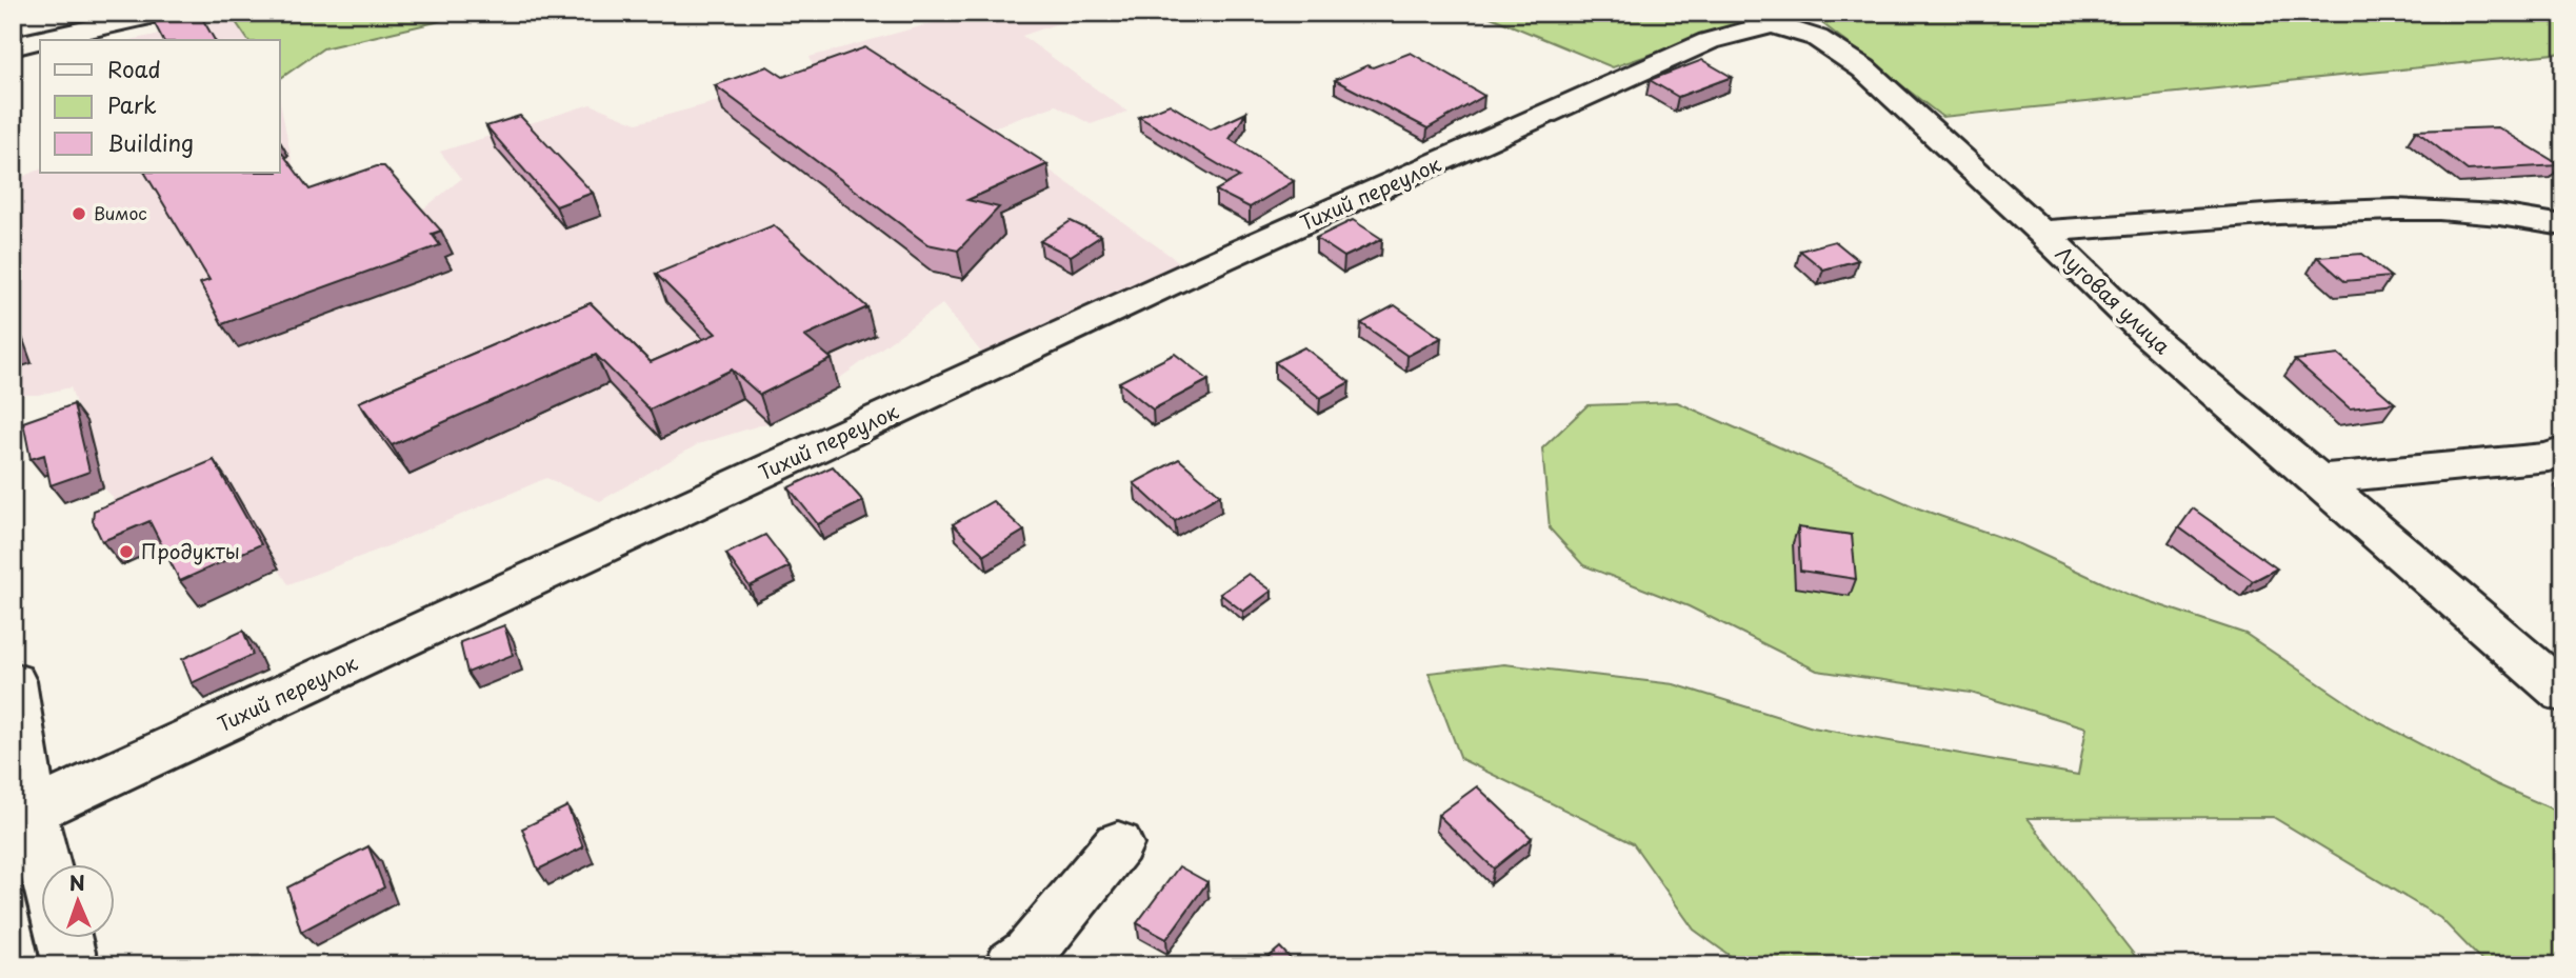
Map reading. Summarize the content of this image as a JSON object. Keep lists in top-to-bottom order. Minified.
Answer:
{"streets":{"street":["Тихий переулок","Луговая улица"]},"crossings":[["Тихий переулок","Луговая улица"]],"places":["Вимос","Продукты"],"legend":["Road","Park","Building"],"north":"top"}
